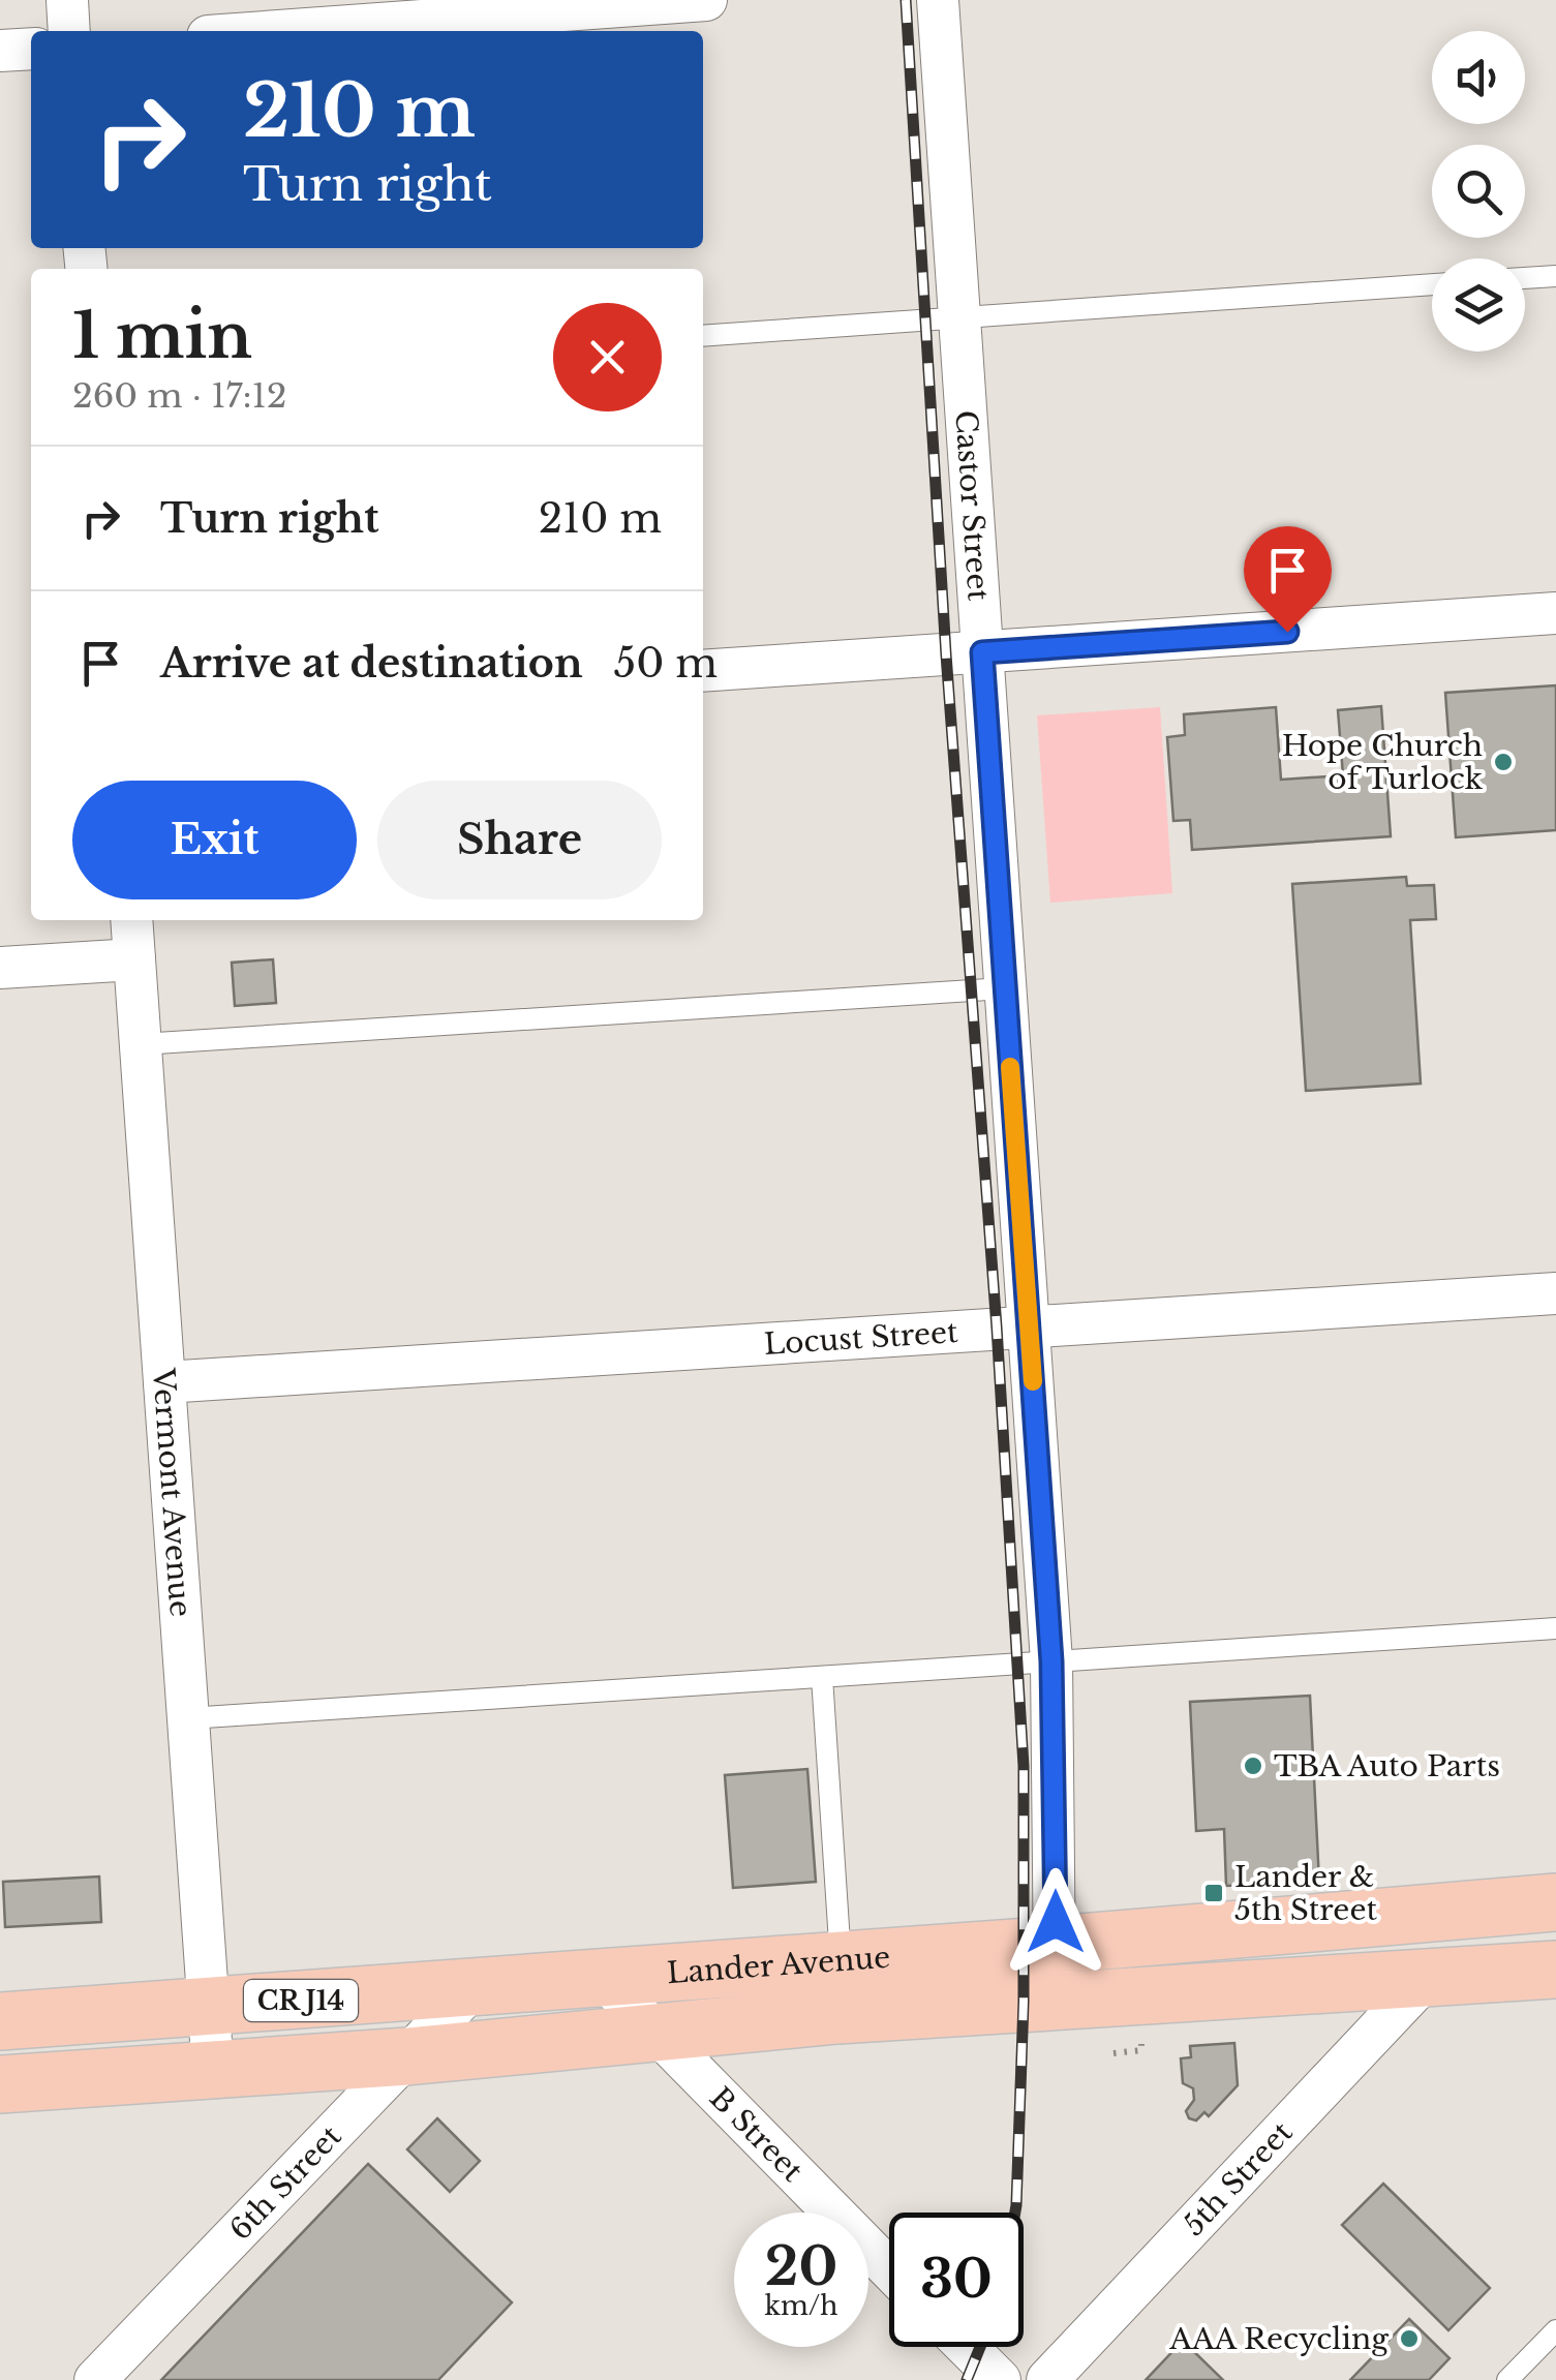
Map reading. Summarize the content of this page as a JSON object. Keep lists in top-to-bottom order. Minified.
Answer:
{"streets":{"main road":["Lander Avenue","CR J14"],"street":["Castor Street","Locust Street","Vermont Avenue","B Street","5th Street","6th Street"]},"crossings":[["Castor Street","Locust Street"],["Castor Street","Lander Avenue"],["Locust Street","Vermont Avenue"],["Vermont Avenue","Lander Avenue"],["Lander Avenue","B Street"],["Lander Avenue","5th Street"],["Lander Avenue","6th Street"]],"places":{"other":["Hope Church of Turlock","TBA Auto Parts","AAA Recycling"],"transit":["Lander & 5th Street"]},"page":{"turn":["210 m","Turn right"],"heading":["1 min","260 m · 17:12"],"list":[{"name":"Turn right","value":"210 m"},{"name":"Arrive at destination","value":"50 m"}],"buttons":["Exit","Share"],"speed":"20 km/h","limit":"30"}}
